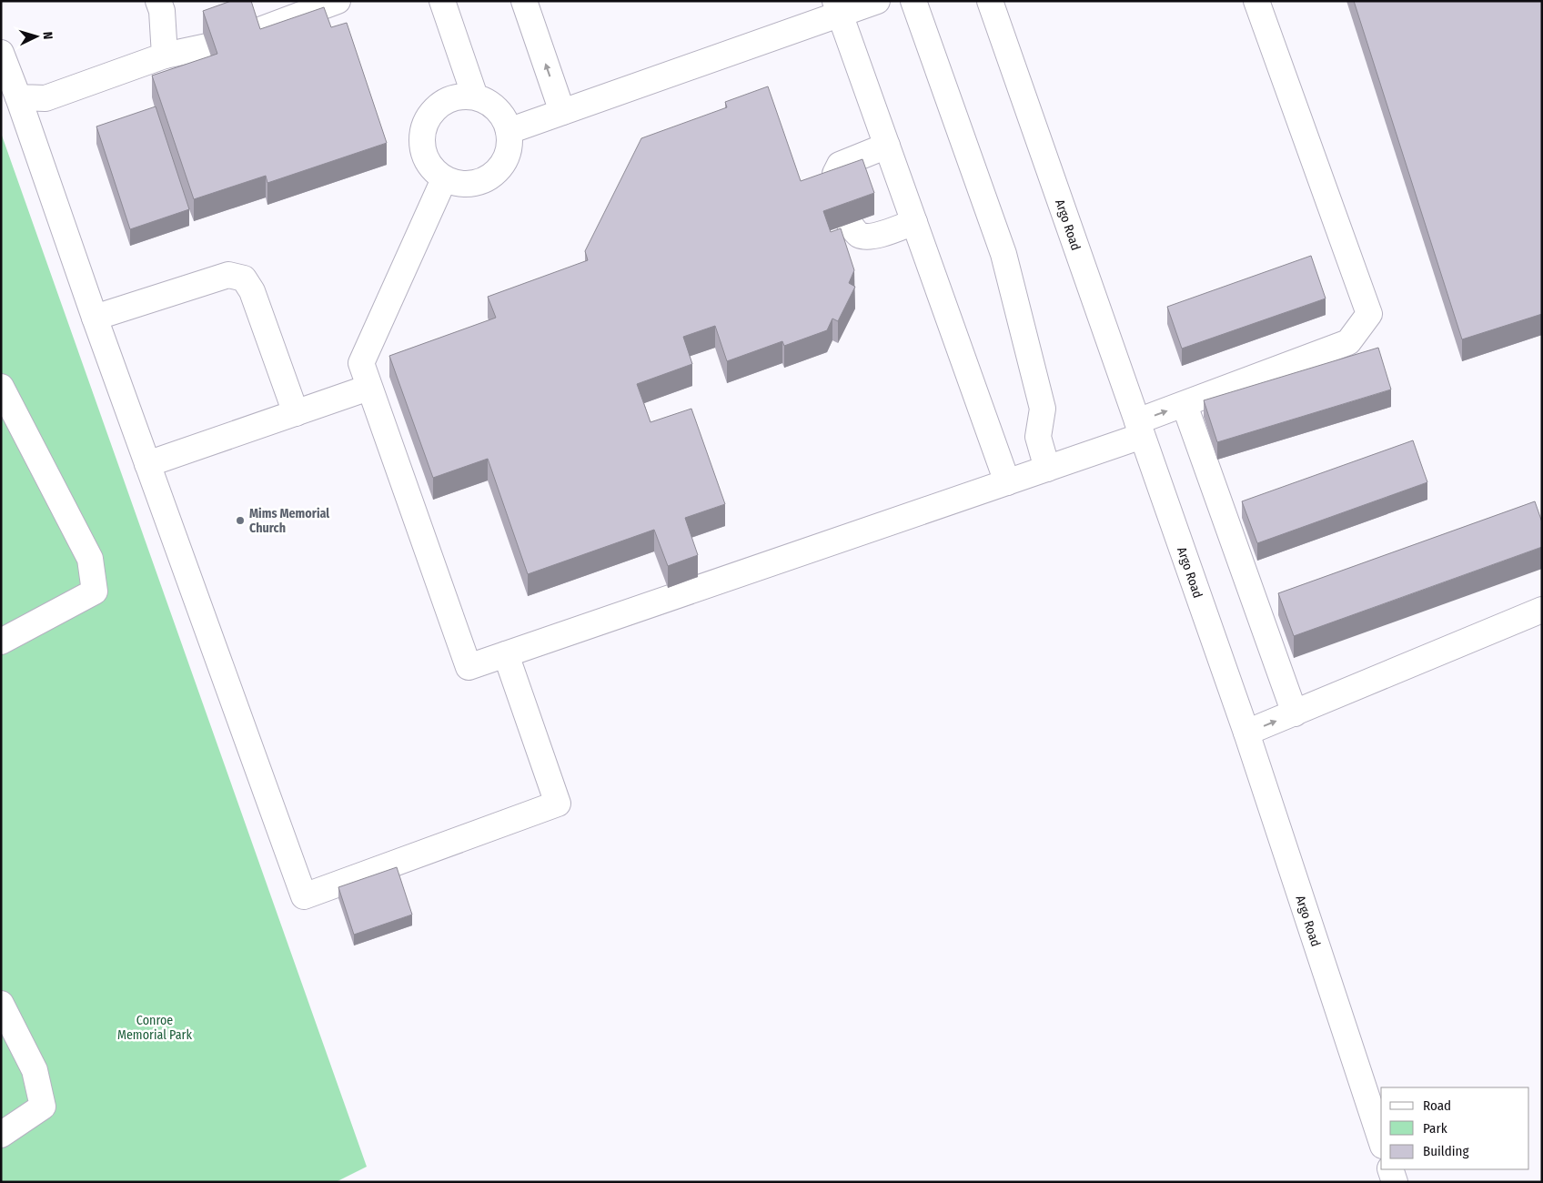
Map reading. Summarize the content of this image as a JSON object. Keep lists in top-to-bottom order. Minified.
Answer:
{"streets":{"street":["Argo Road"]},"parks":["Conroe Memorial Park"],"places":["Mims Memorial Church"],"legend":["Road","Park","Building"],"north":"right"}
